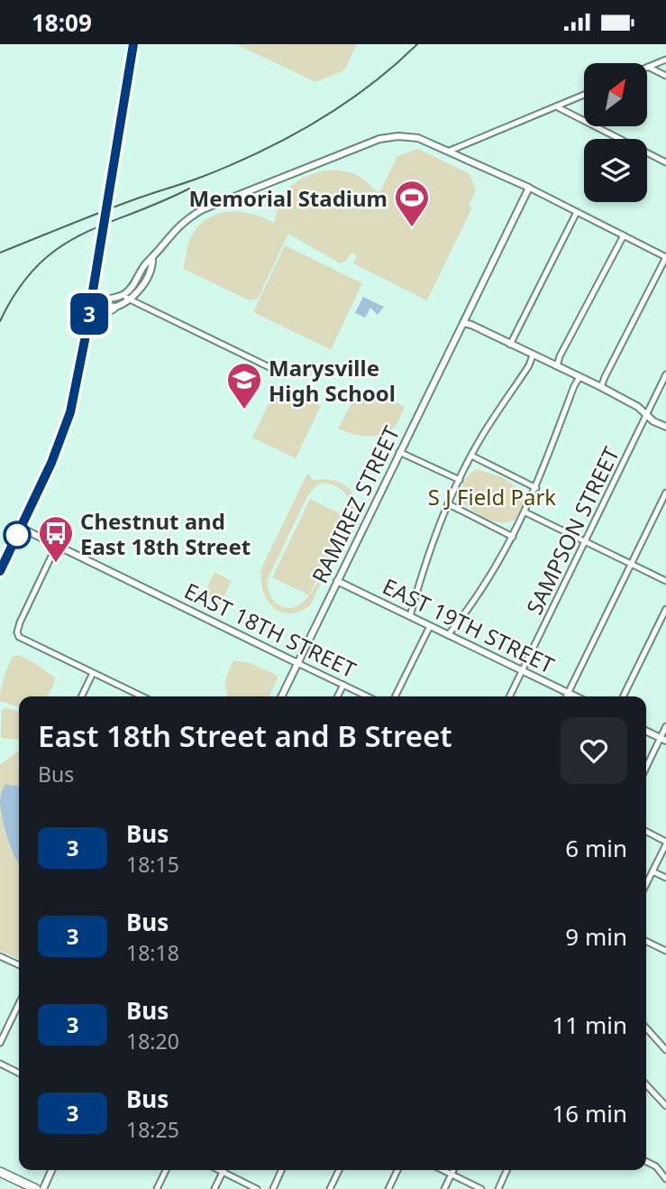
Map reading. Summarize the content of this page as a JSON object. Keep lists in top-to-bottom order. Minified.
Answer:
{"streets":{"street":["RAMIREZ STREET","SAMPSON STREET","EAST 19TH STREET","EAST 18TH STREET"]},"crossings":[["RAMIREZ STREET","EAST 19TH STREET"],["RAMIREZ STREET","EAST 18TH STREET"],["SAMPSON STREET","EAST 19TH STREET"]],"parks":["S J Field Park"],"places":{"sports":["Memorial Stadium"],"school or university":["Marysville High School"],"bus stop":["Chestnut and East 18th Street"]},"lines":["bus line 3"],"north":"top right","page":{"status":"18:09","on_map":"3","heading":["East 18th Street and B Street","Bus"],"list":[{"mark":"3","name":"Bus","note":"18:15","value":"6 min"},{"mark":"3","name":"Bus","note":"18:18","value":"9 min"},{"mark":"3","name":"Bus","note":"18:20","value":"11 min"},{"mark":"3","name":"Bus","note":"18:25","value":"16 min"}]}}
